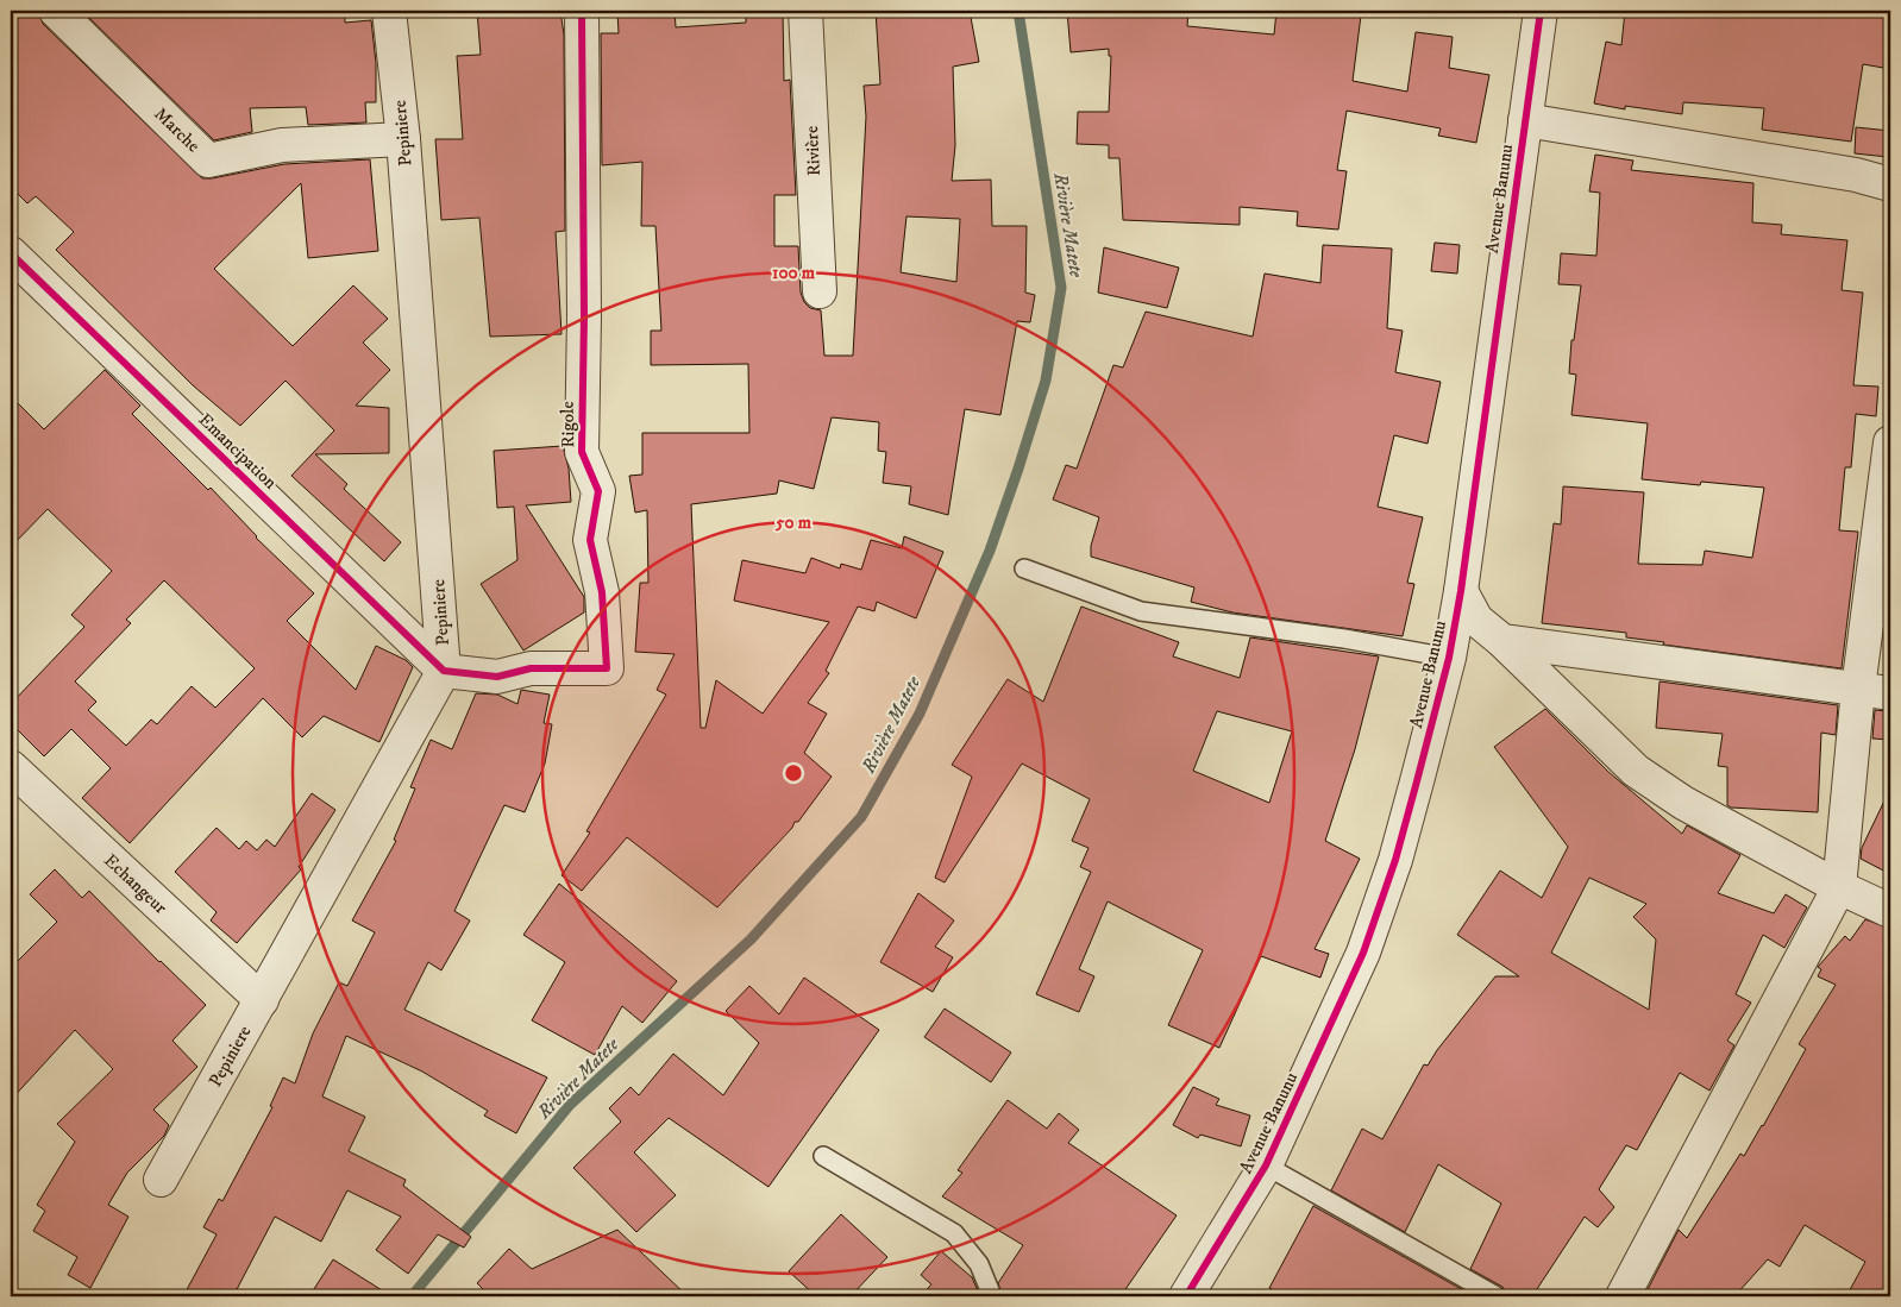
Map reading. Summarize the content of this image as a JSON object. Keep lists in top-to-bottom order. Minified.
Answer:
{"streets":{"street":["Marche","Pepiniere","Rivière","Avenue Banunu","Rigole","Emancipation","Echangeur"]},"crossings":[["Marche","Pepiniere"],["Pepiniere","Rigole"],["Pepiniere","Emancipation"],["Pepiniere","Echangeur"],["Rigole","Emancipation"]],"water":["Rivière Matete"],"rings":["100 m","50 m"]}
